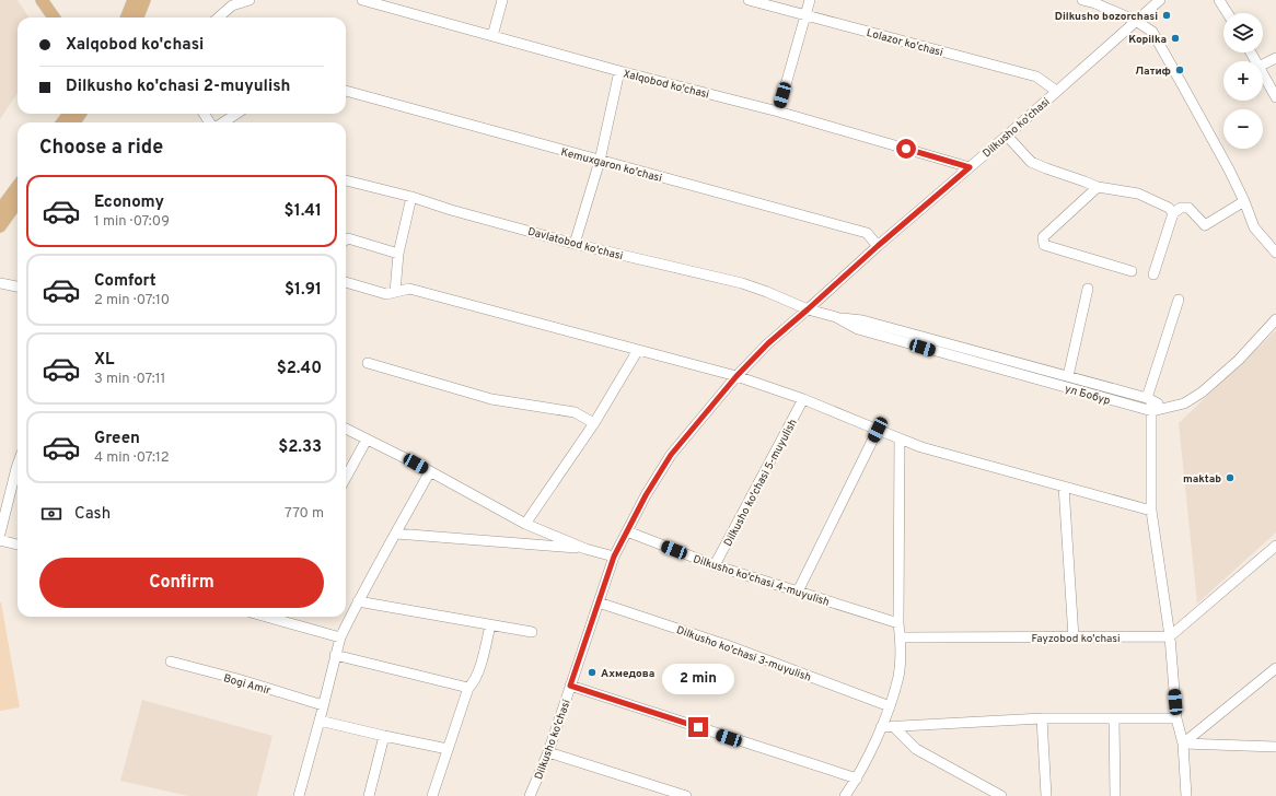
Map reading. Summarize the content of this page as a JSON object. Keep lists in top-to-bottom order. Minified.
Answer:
{"streets":{"street":["Lolazor ko'chasi","Xalqobod ko'chasi","Dilkusho ko'chasi","Kemuxgaron ko'chasi","Davlatobod ko'chasi","ул Бобур","Dilkusho ko'chasi 5-muyulish","Dilkusho ko'chasi 4-muyulish","Fayzobod ko'chasi","Dilkusho ko'chasi 3-muyulish"]},"crossings":[["Lolazor ko'chasi","Dilkusho ko'chasi"],["Xalqobod ko'chasi","Dilkusho ko'chasi"],["Dilkusho ko'chasi","Kemuxgaron ko'chasi"],["Dilkusho ko'chasi","Davlatobod ko'chasi"],["Dilkusho ko'chasi","ул Бобур"],["Dilkusho ko'chasi","Dilkusho ko'chasi 4-muyulish"],["Dilkusho ko'chasi","Dilkusho ko'chasi 3-muyulish"],["Davlatobod ko'chasi","ул Бобур"],["Dilkusho ko'chasi 5-muyulish","Dilkusho ko'chasi 4-muyulish"]],"places":["Dilkusho bozorchasi","Kopilka","Латиф","maktab","Ахмедова"],"page":{"map_buttons":["+","−"],"banner":["Xalqobod ko'chasi","Dilkusho ko'chasi 2-muyulish"],"heading":"Choose a ride","list":[{"name":"Economy","note":"1 min · 07:09","value":"$1.41"},{"name":"Comfort","note":"2 min · 07:10","value":"$1.91"},{"name":"XL","note":"3 min · 07:11","value":"$2.40"},{"name":"Green","note":"4 min · 07:12","value":"$2.33"}],"pay":["Cash","770 m"],"buttons":"Confirm","bubble":"2 min"}}
